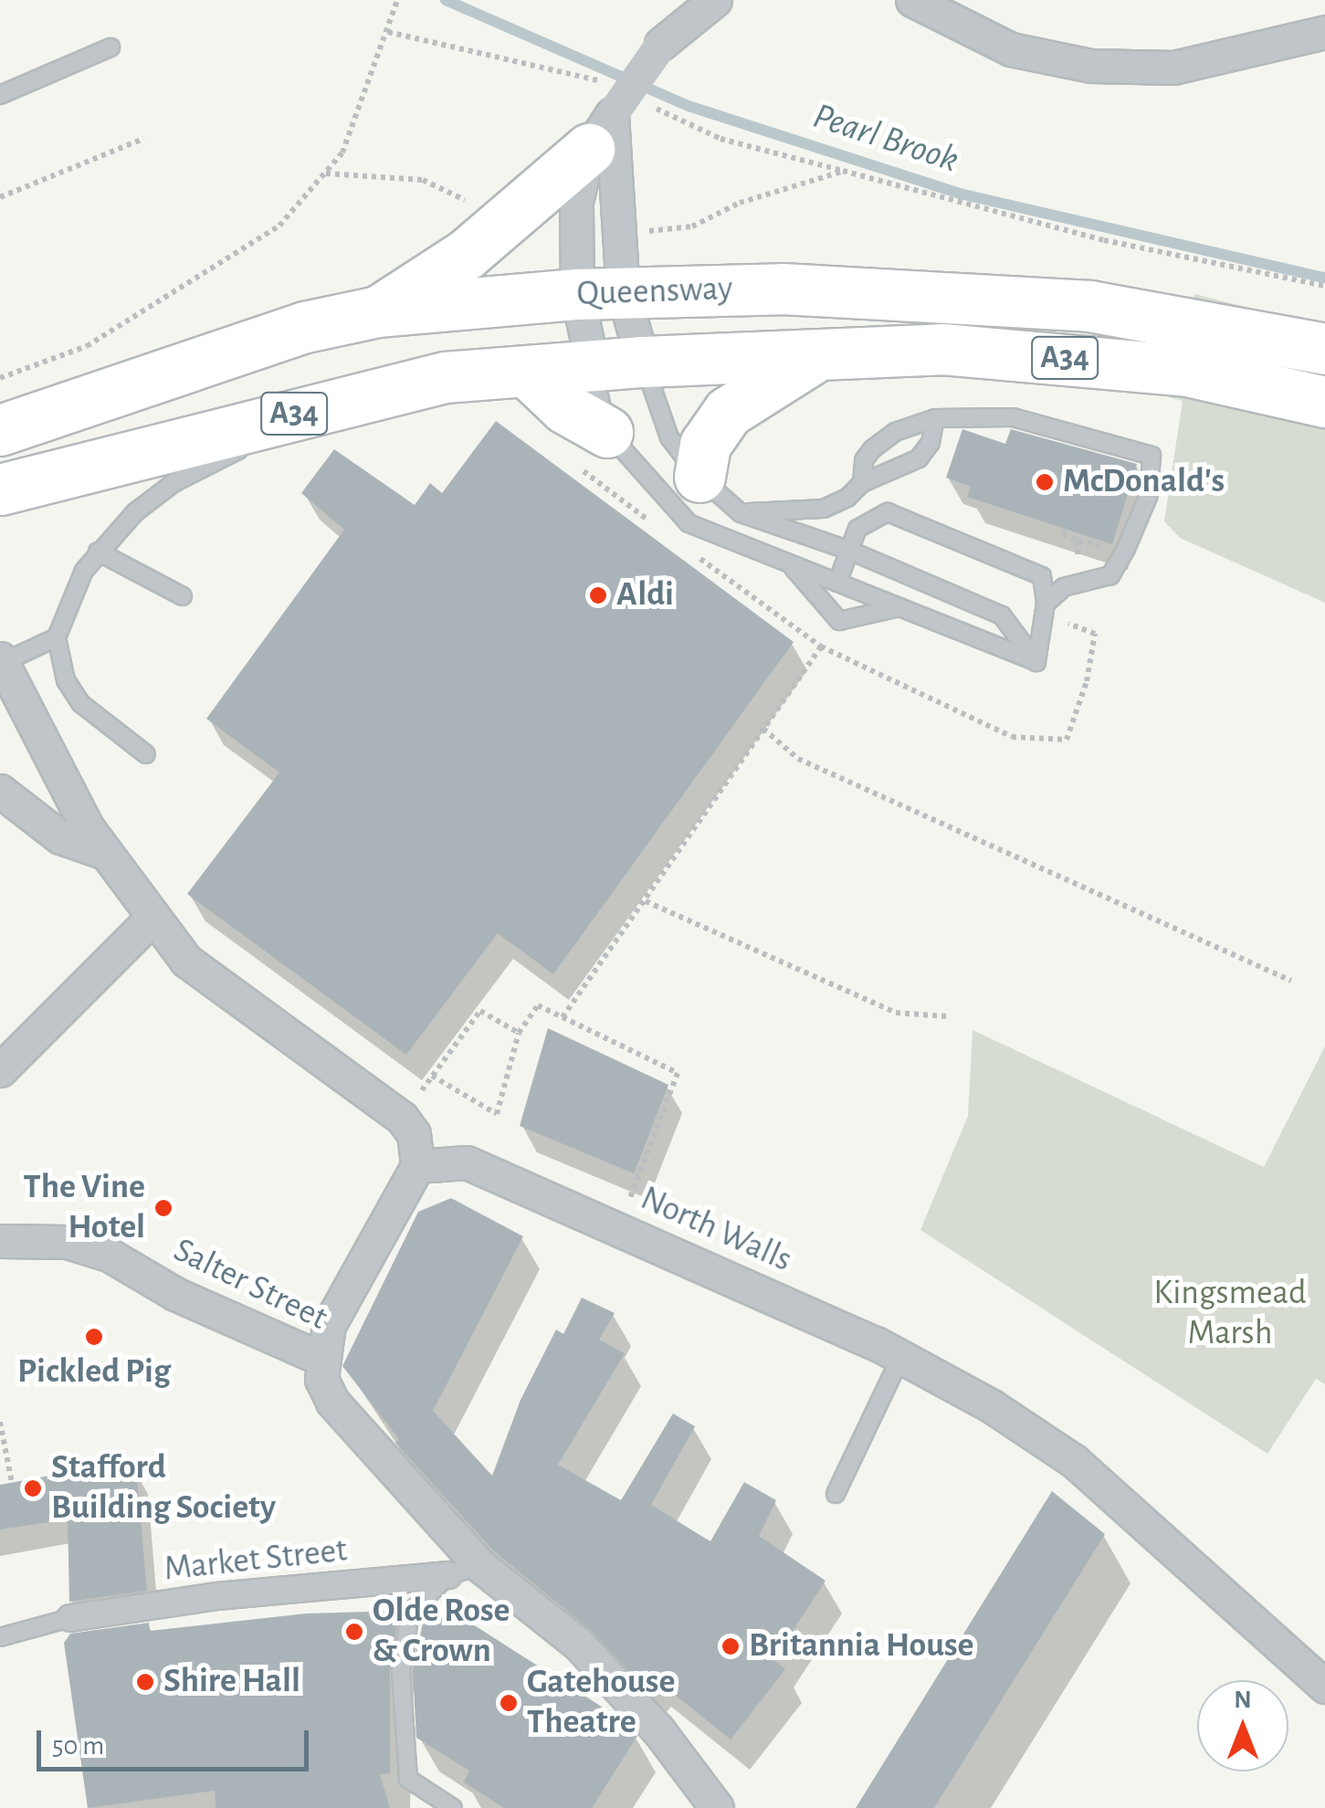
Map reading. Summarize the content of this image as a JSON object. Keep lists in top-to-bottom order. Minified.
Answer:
{"streets":{"highway":["Queensway","A34"],"street":["North Walls","Salter Street","Market Street"]},"water":["Pearl Brook"],"parks":["Kingsmead Marsh"],"places":["McDonald's","Aldi","The Vine Hotel","Pickled Pig","Stafford Building Society","Olde Rose & Crown","Britannia House","Shire Hall","Gatehouse Theatre"],"scale_bar":"50 m","north":"top"}
